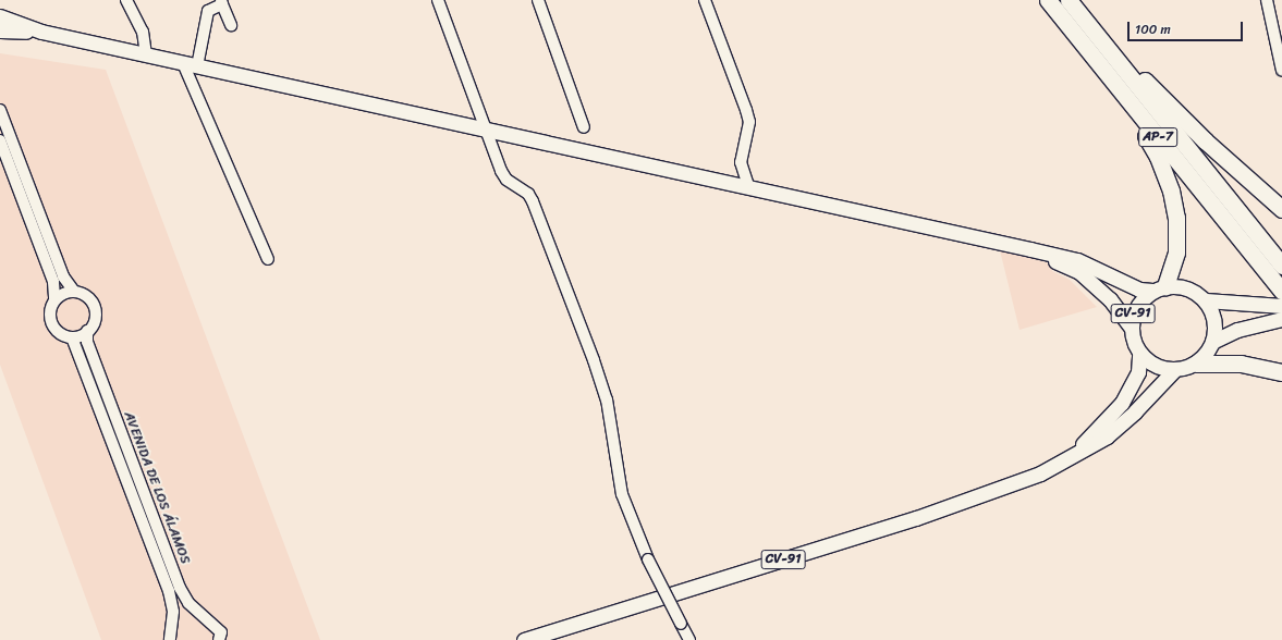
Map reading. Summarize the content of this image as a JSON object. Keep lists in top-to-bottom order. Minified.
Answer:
{"streets":{"highway":["AP-7"],"main road":["CV-91"],"street":["AVENIDA DE LOS ÁLAMOS"]},"scale_bar":"100 m"}
